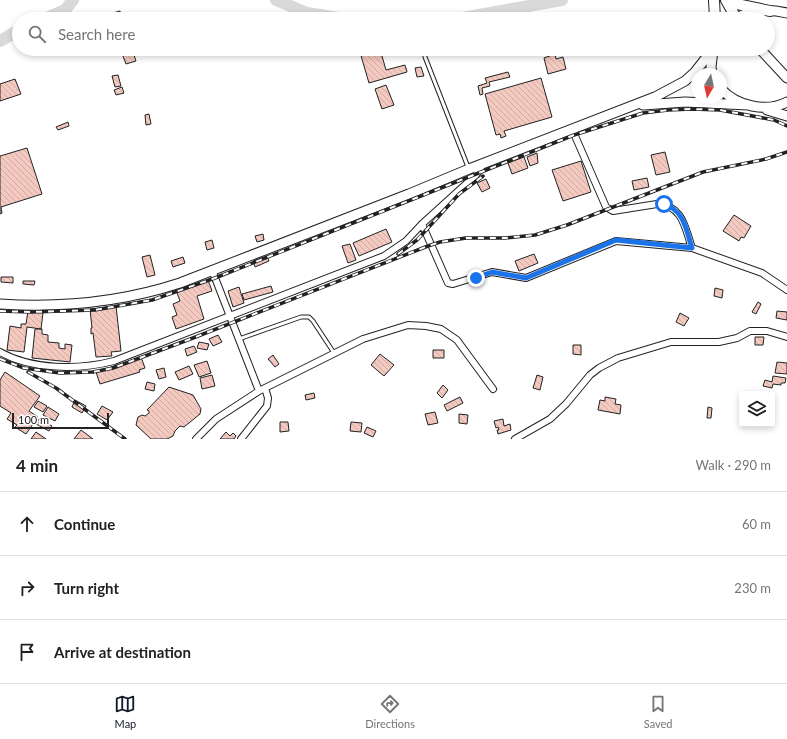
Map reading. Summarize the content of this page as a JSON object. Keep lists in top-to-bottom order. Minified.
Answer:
{"scale_bar":"100 m","north":"bottom","page":{"search":"Search here","scale":"100 m","heading":["4 min","Walk · 290 m"],"list":[["Continue","60 m"],["Turn right","230 m"],"Arrive at destination"],"nav":["Map","Directions","Saved"]}}
